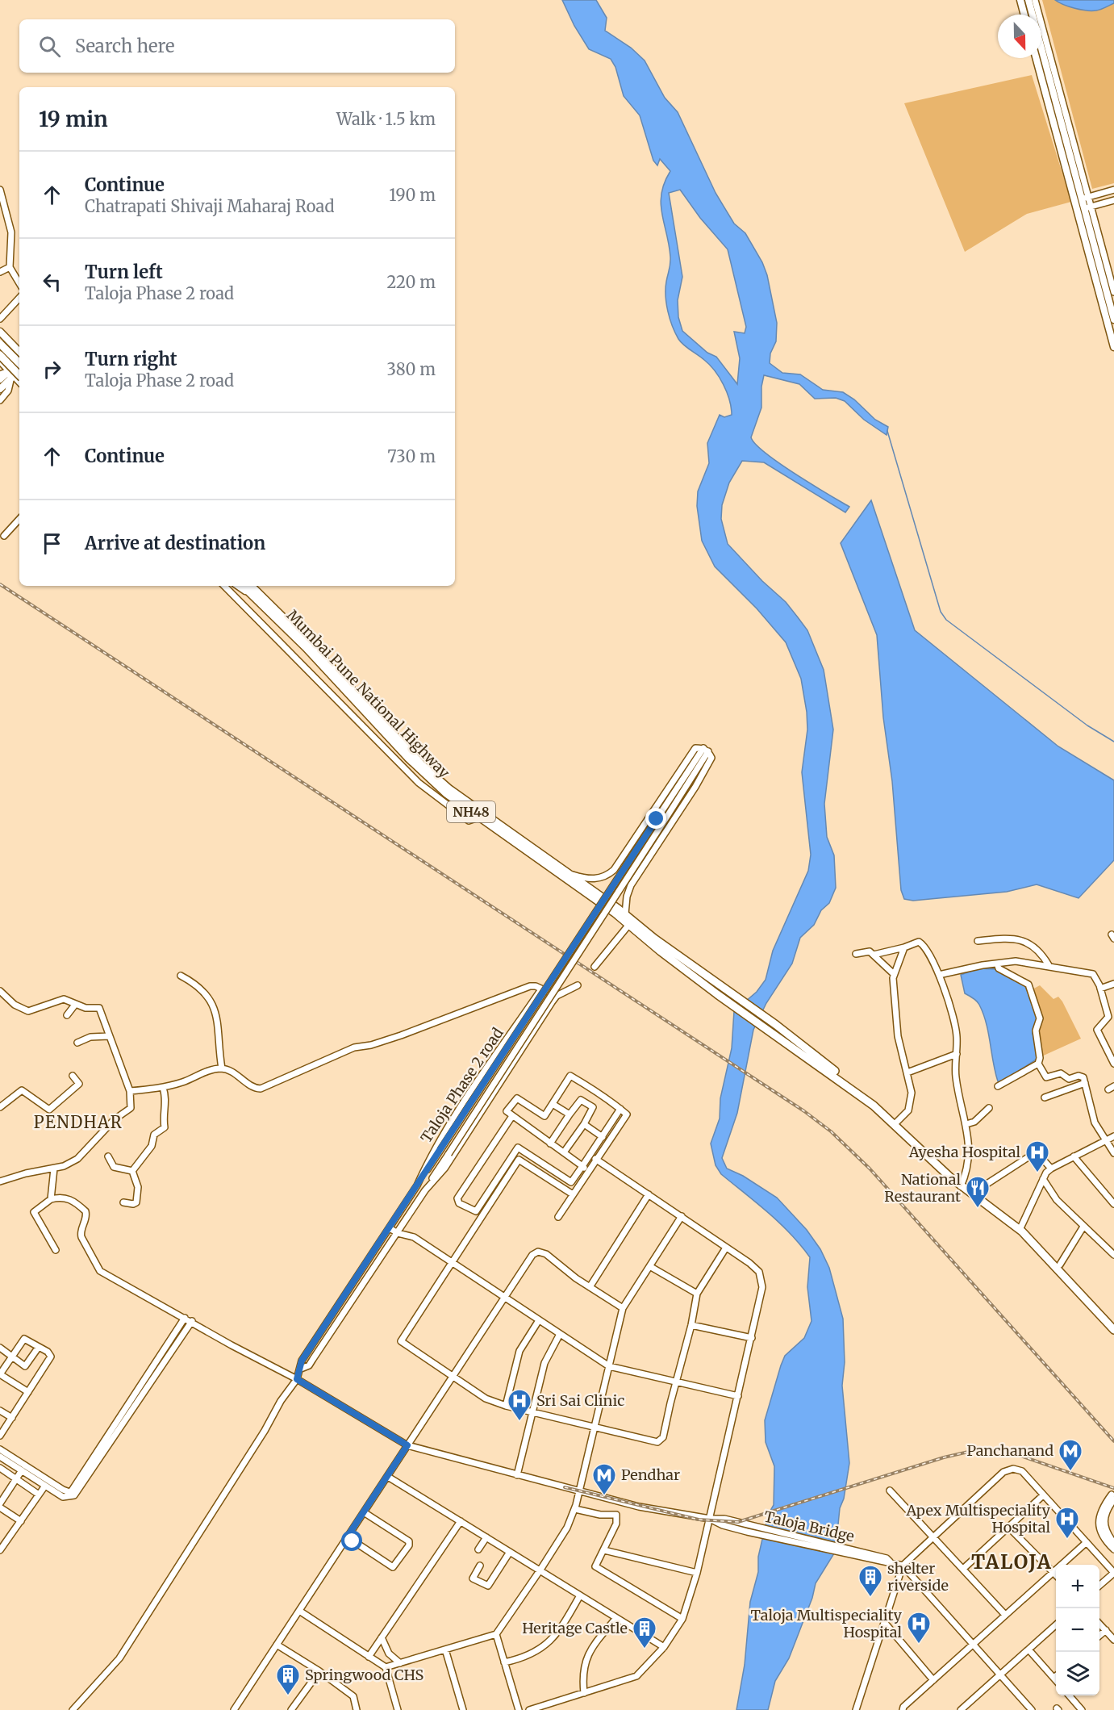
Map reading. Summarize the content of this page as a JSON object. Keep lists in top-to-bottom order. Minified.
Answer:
{"streets":{"highway":["Mumbai Pune National Highway","NH48"],"street":["Taloja Phase 2 road","Taloja Bridge"]},"crossings":[["Mumbai Pune National Highway","NH48"]],"districts":["PENDHAR","TALOJA"],"places":{"hospital":["Ayesha Hospital","Sri Sai Clinic","Apex Multispeciality Hospital","Taloja Multispeciality Hospital"],"restaurant":["National Restaurant"],"metro station":["Panchanand","Pendhar"],"building":["shelter riverside","Heritage Castle","Springwood CHS"]},"north":"bottom","page":{"search":"Search here","heading":["19 min","Walk · 1.5 km"],"list":[["Continue","Chatrapati Shivaji Maharaj Road","190 m"],["Turn left","Taloja Phase 2 road","220 m"],["Turn right","Taloja Phase 2 road","380 m"],["Continue","730 m"],"Arrive at destination"],"map_buttons":["+","−"]}}
